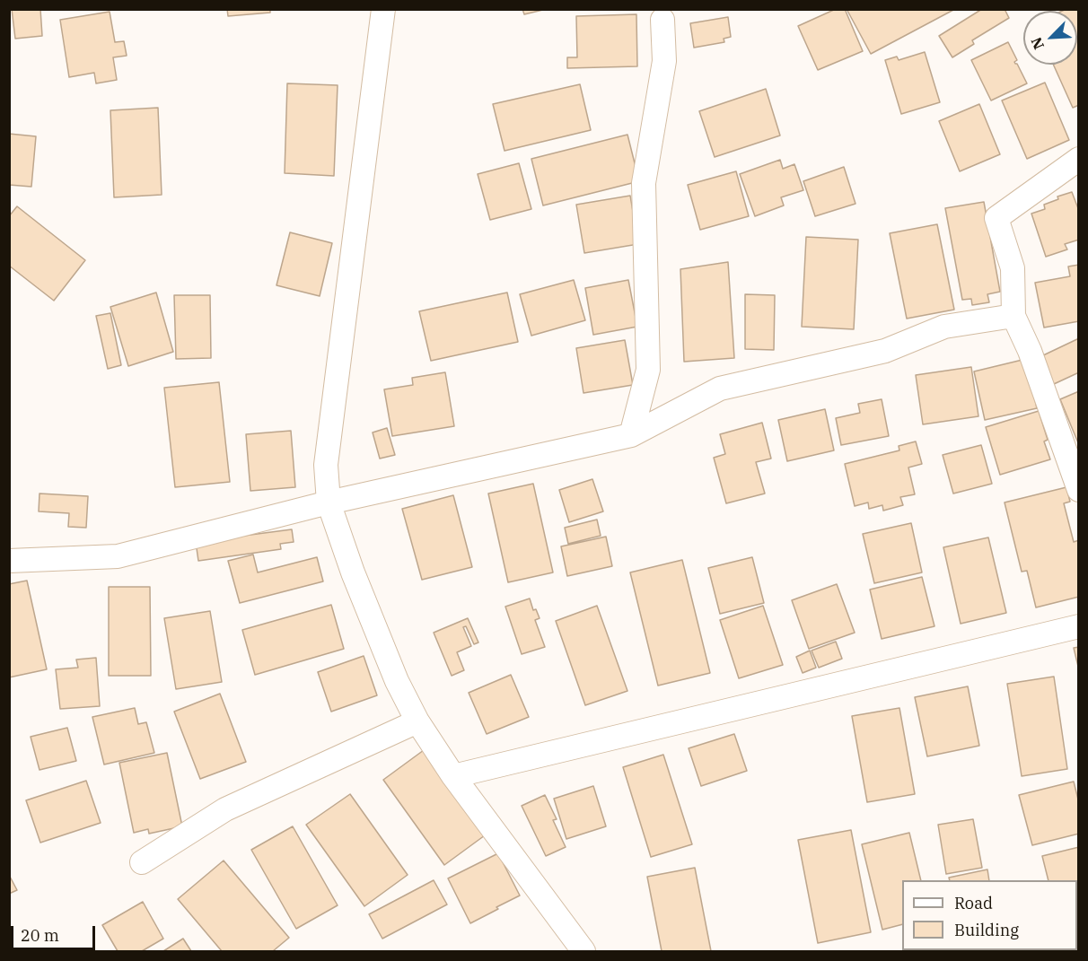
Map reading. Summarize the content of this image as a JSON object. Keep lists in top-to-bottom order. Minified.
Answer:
{"legend":["Road","Building"],"scale_bar":"20 m","north":"bottom left"}
